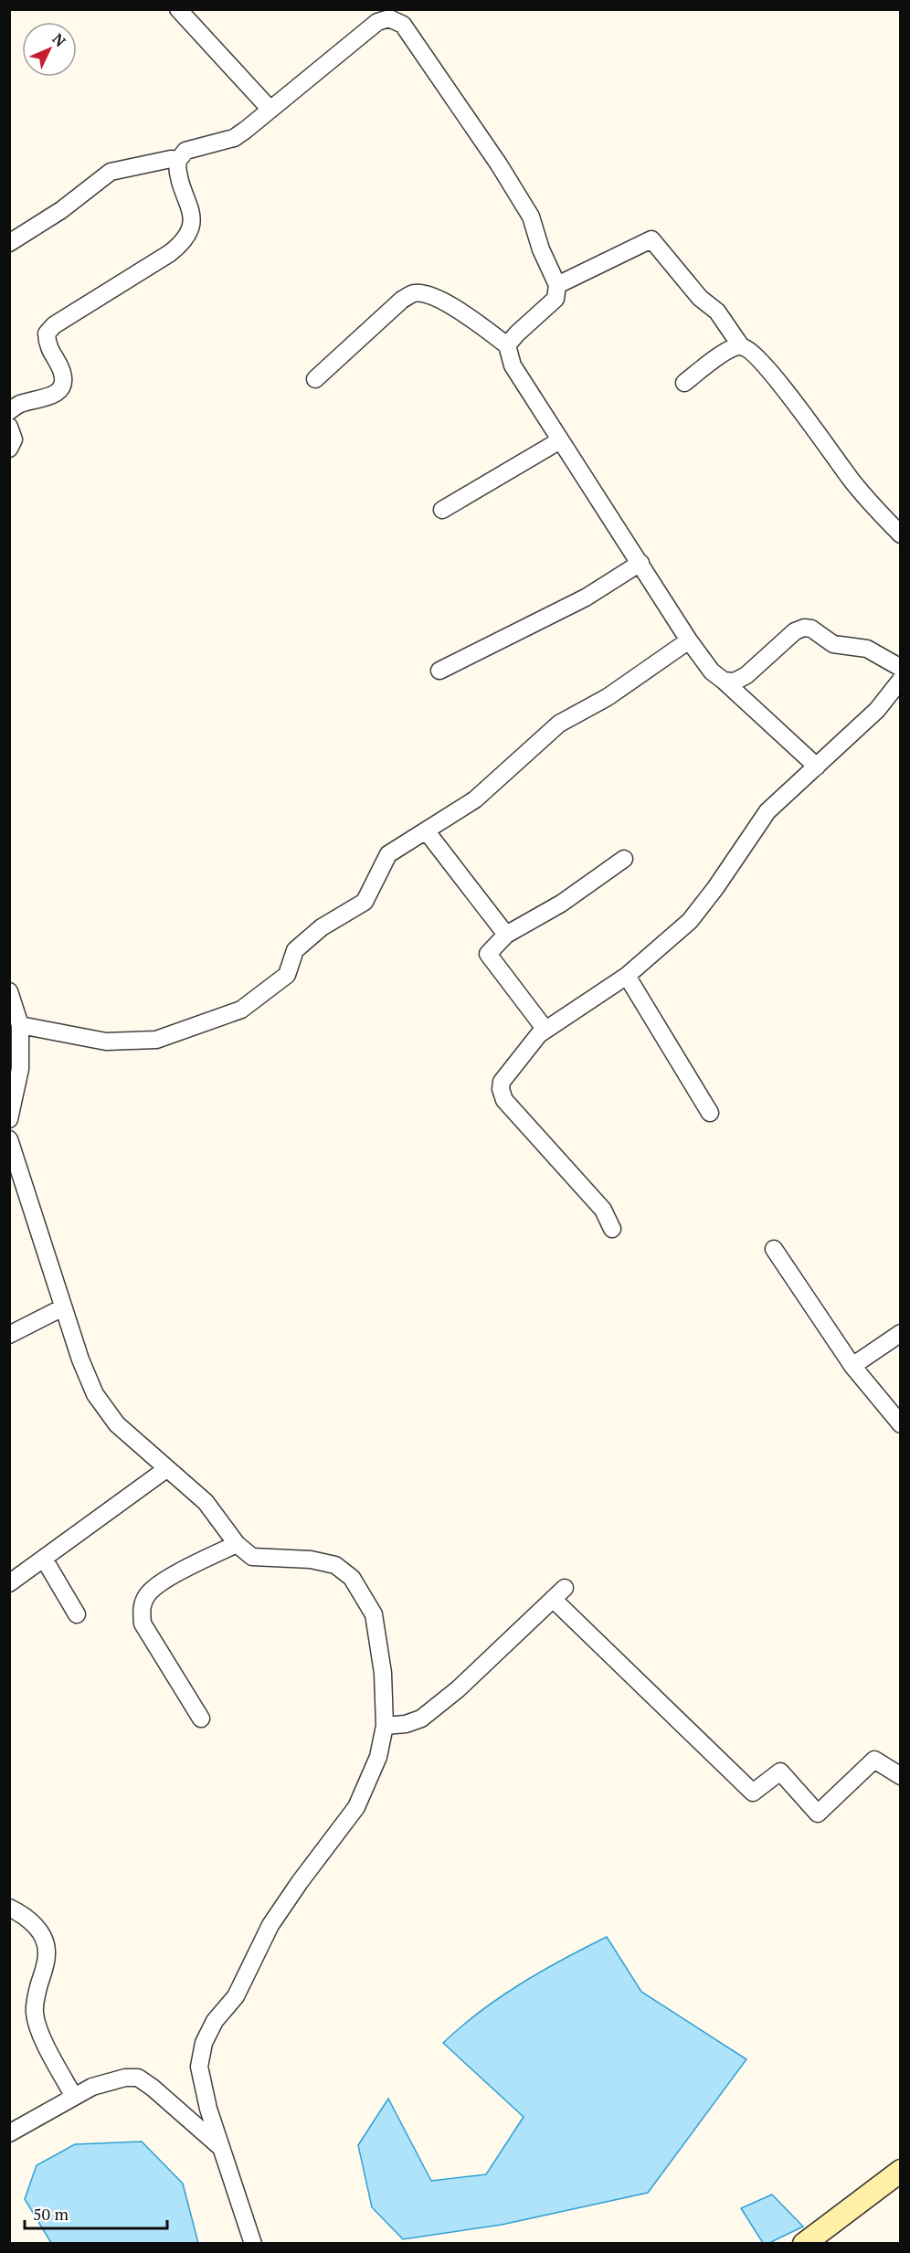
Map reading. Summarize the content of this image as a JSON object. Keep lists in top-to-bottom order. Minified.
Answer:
{"scale_bar":"50 m","north":"top right"}
